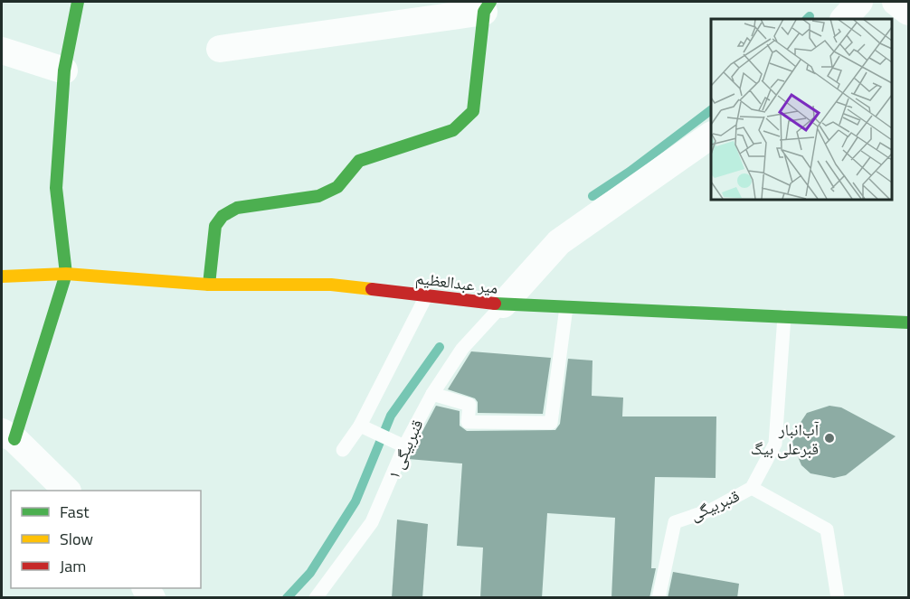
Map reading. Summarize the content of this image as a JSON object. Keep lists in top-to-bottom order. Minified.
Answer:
{"streets":{"main road":["میر عبدالعظیم"],"lane":["قنبربیگی ۱","قنبربیگی"]},"crossings":[["میر عبدالعظیم","قنبربیگی ۱"],["میر عبدالعظیم","قنبربیگی"]],"places":["آب‌انبار قبرعلی بیگ"],"legend":["Fast","Slow","Jam"]}
